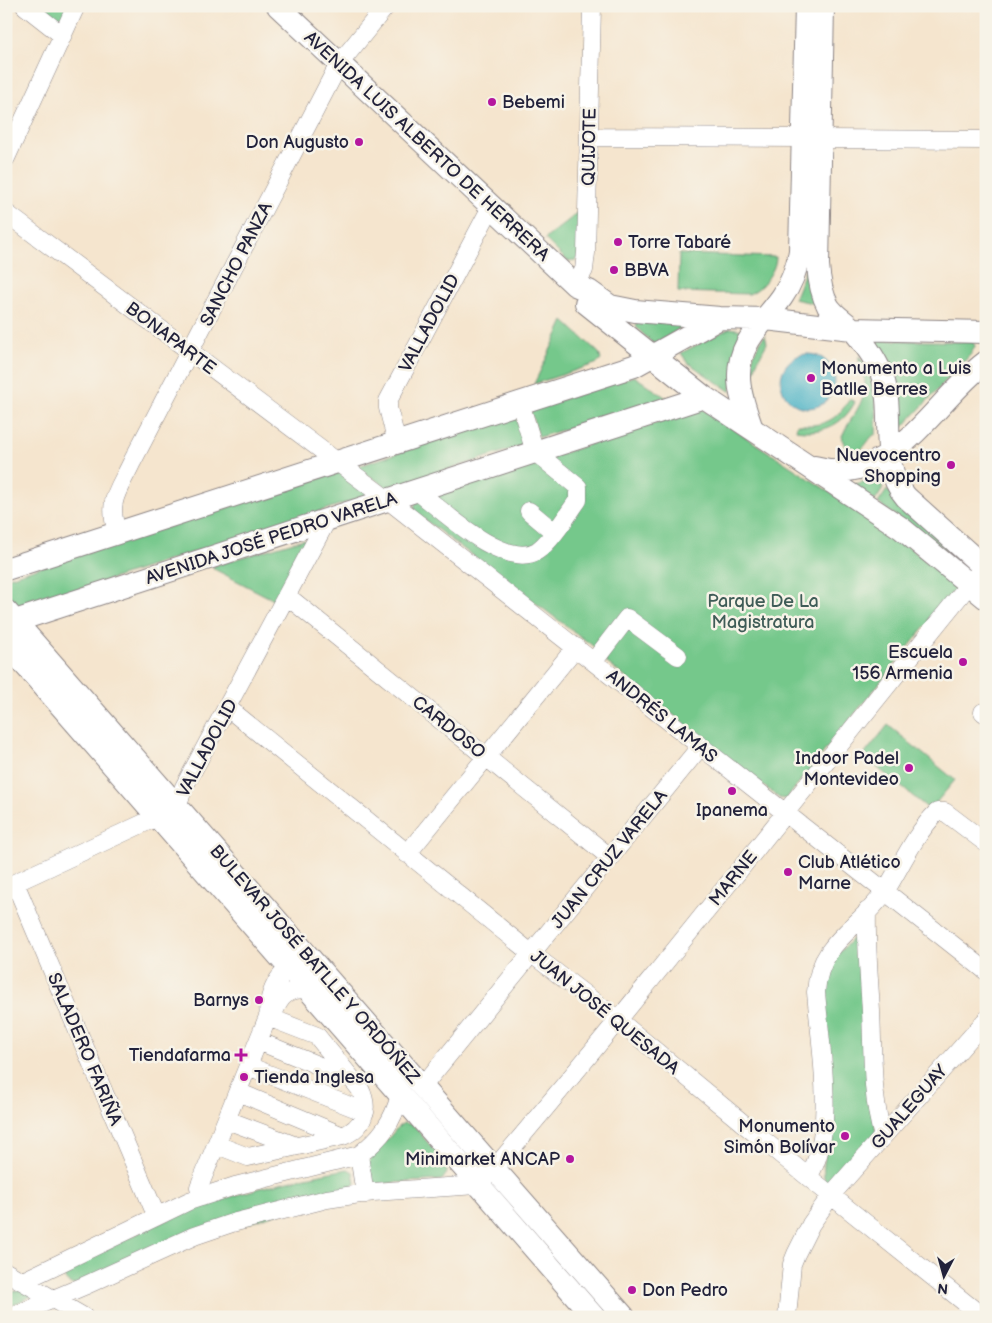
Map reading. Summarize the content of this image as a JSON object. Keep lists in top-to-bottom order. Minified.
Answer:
{"streets":{"main road":["AVENIDA LUIS ALBERTO DE HERRERA","AVENIDA JOSÉ PEDRO VARELA","BULEVAR JOSÉ BATLLE Y ORDÓÑEZ"],"street":["QUIJOTE","SANCHO PANZA","VALLADOLID","BONAPARTE","ANDRÉS LAMAS","CARDOSO","JUAN CRUZ VARELA","MARNE","JUAN JOSÉ QUESADA","SALADERO FARIÑA","GUALEGUAY"]},"crossings":[["AVENIDA LUIS ALBERTO DE HERRERA","QUIJOTE"],["AVENIDA LUIS ALBERTO DE HERRERA","SANCHO PANZA"],["AVENIDA LUIS ALBERTO DE HERRERA","VALLADOLID"],["AVENIDA LUIS ALBERTO DE HERRERA","AVENIDA JOSÉ PEDRO VARELA"],["AVENIDA LUIS ALBERTO DE HERRERA","MARNE"],["SANCHO PANZA","BONAPARTE"],["VALLADOLID","AVENIDA JOSÉ PEDRO VARELA"],["VALLADOLID","CARDOSO"],["VALLADOLID","BULEVAR JOSÉ BATLLE Y ORDÓÑEZ"],["VALLADOLID","JUAN JOSÉ QUESADA"],["VALLADOLID","SALADERO FARIÑA"],["BONAPARTE","ANDRÉS LAMAS"],["AVENIDA JOSÉ PEDRO VARELA","ANDRÉS LAMAS"],["AVENIDA JOSÉ PEDRO VARELA","BULEVAR JOSÉ BATLLE Y ORDÓÑEZ"],["ANDRÉS LAMAS","JUAN CRUZ VARELA"],["ANDRÉS LAMAS","MARNE"],["CARDOSO","JUAN CRUZ VARELA"],["JUAN CRUZ VARELA","BULEVAR JOSÉ BATLLE Y ORDÓÑEZ"],["JUAN CRUZ VARELA","JUAN JOSÉ QUESADA"],["MARNE","BULEVAR JOSÉ BATLLE Y ORDÓÑEZ"],["MARNE","JUAN JOSÉ QUESADA"],["JUAN JOSÉ QUESADA","GUALEGUAY"]],"parks":["Parque De La Magistratura"],"places":{"other":["Bebemi","Don Augusto","Torre Tabaré","BBVA","Monumento a Luis Batlle Berres","Nuevocentro Shopping","Escuela 156 Armenia","Indoor Padel Montevideo","Ipanema","Club Atlético Marne","Barnys","Tienda Inglesa","Monumento Simón Bolívar","Minimarket ANCAP","Don Pedro"],"health":["Tiendafarma"]},"north":"bottom"}
